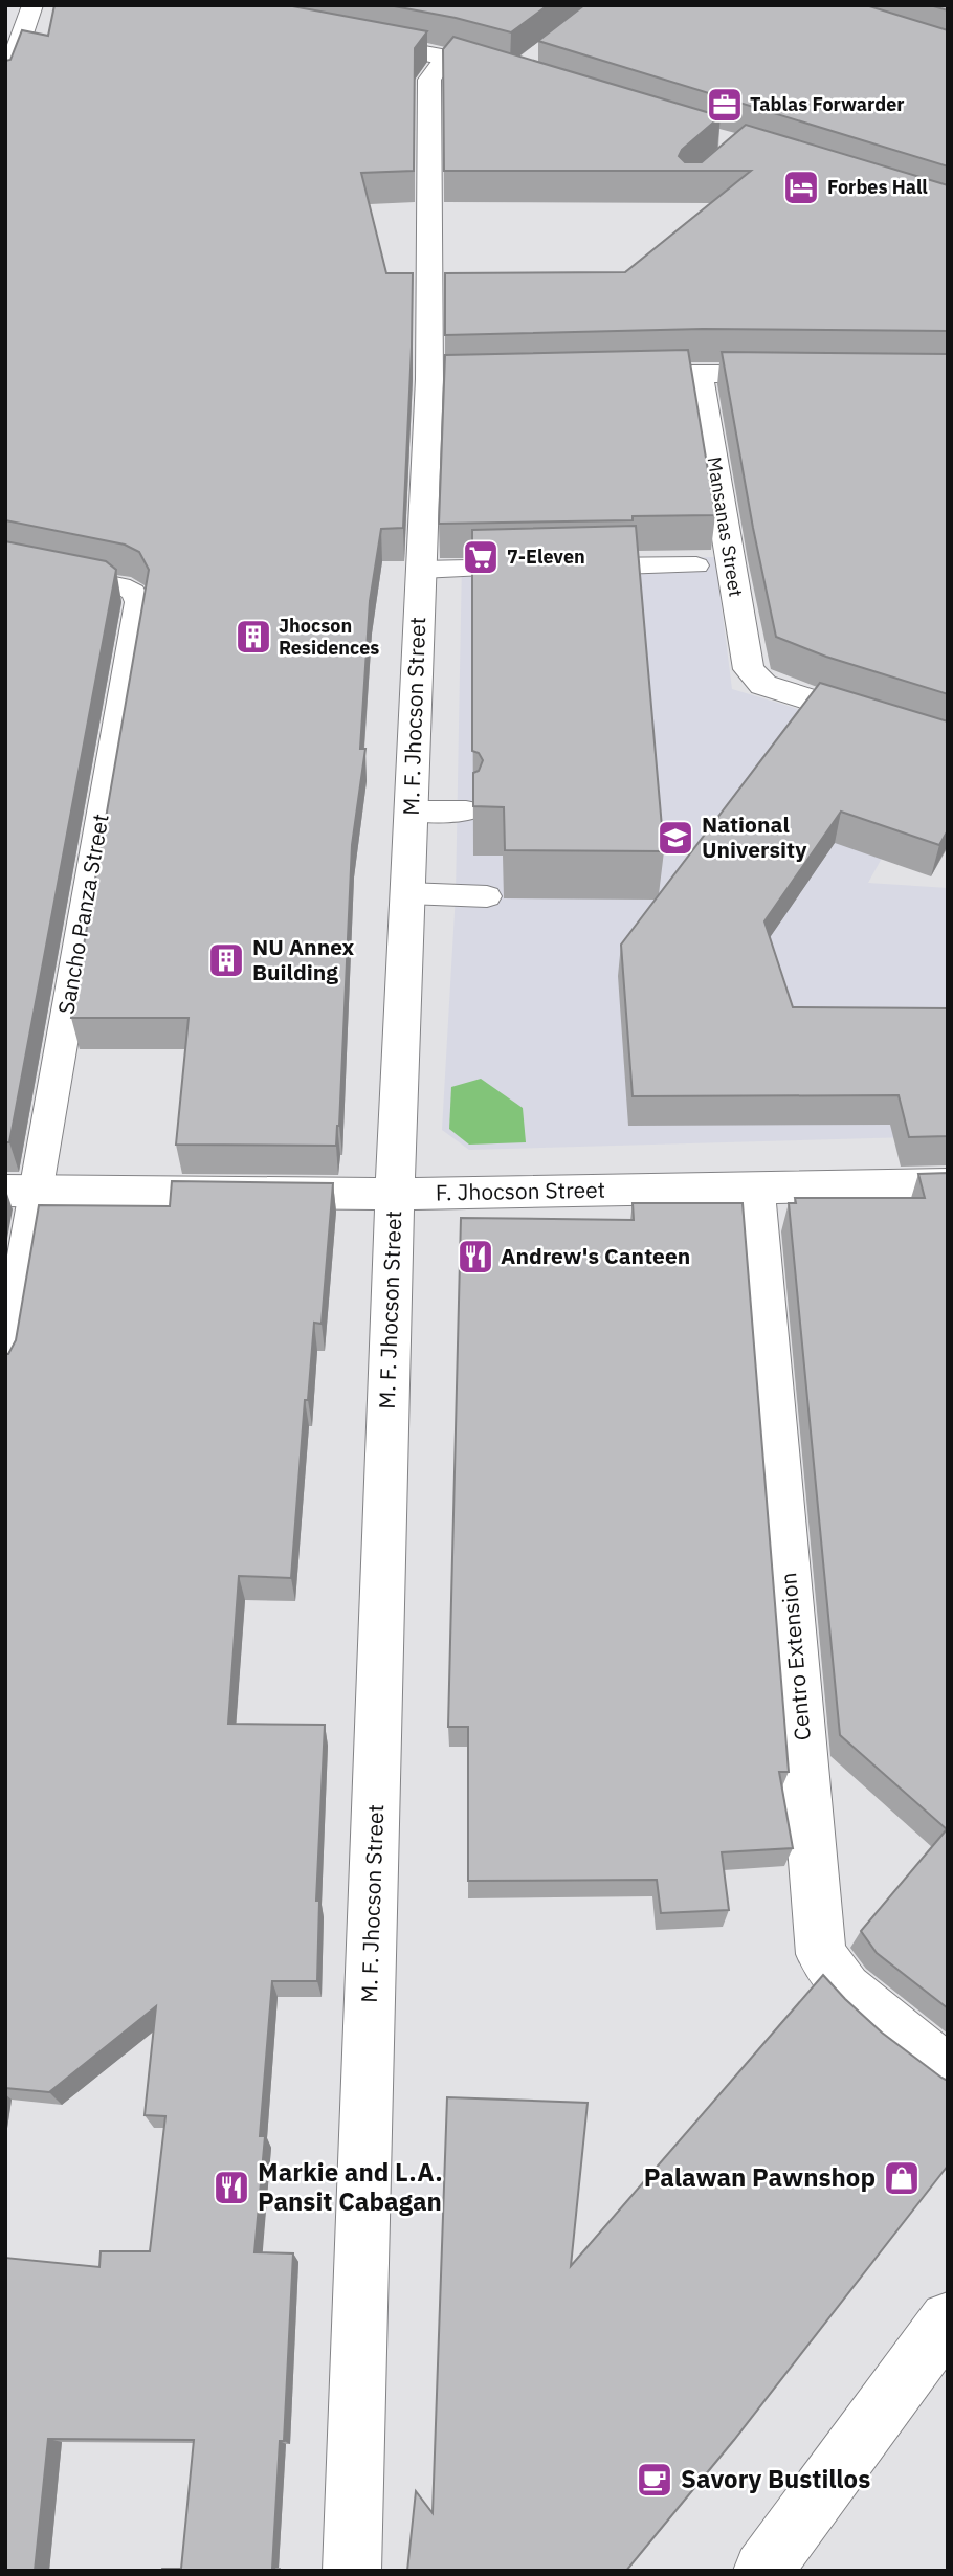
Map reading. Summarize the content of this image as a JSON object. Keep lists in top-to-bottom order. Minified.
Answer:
{"streets":{"street":["Mansanas Street","M. F. Jhocson Street","F. Jhocson Street","Centro Extension"],"lane":["Sancho Panza Street"]},"crossings":[["M. F. Jhocson Street","F. Jhocson Street"],["Sancho Panza Street","F. Jhocson Street"],["F. Jhocson Street","Centro Extension"]],"places":{"office":["Tablas Forwarder"],"hotel":["Forbes Hall"],"supermarket":["7-Eleven"],"building":["Jhocson Residences","NU Annex Building"],"school or university":["National University"],"restaurant":["Andrew's Canteen","Markie and L.A. Pansit Cabagan"],"shop":["Palawan Pawnshop"],"cafe":["Savory Bustillos"]}}
